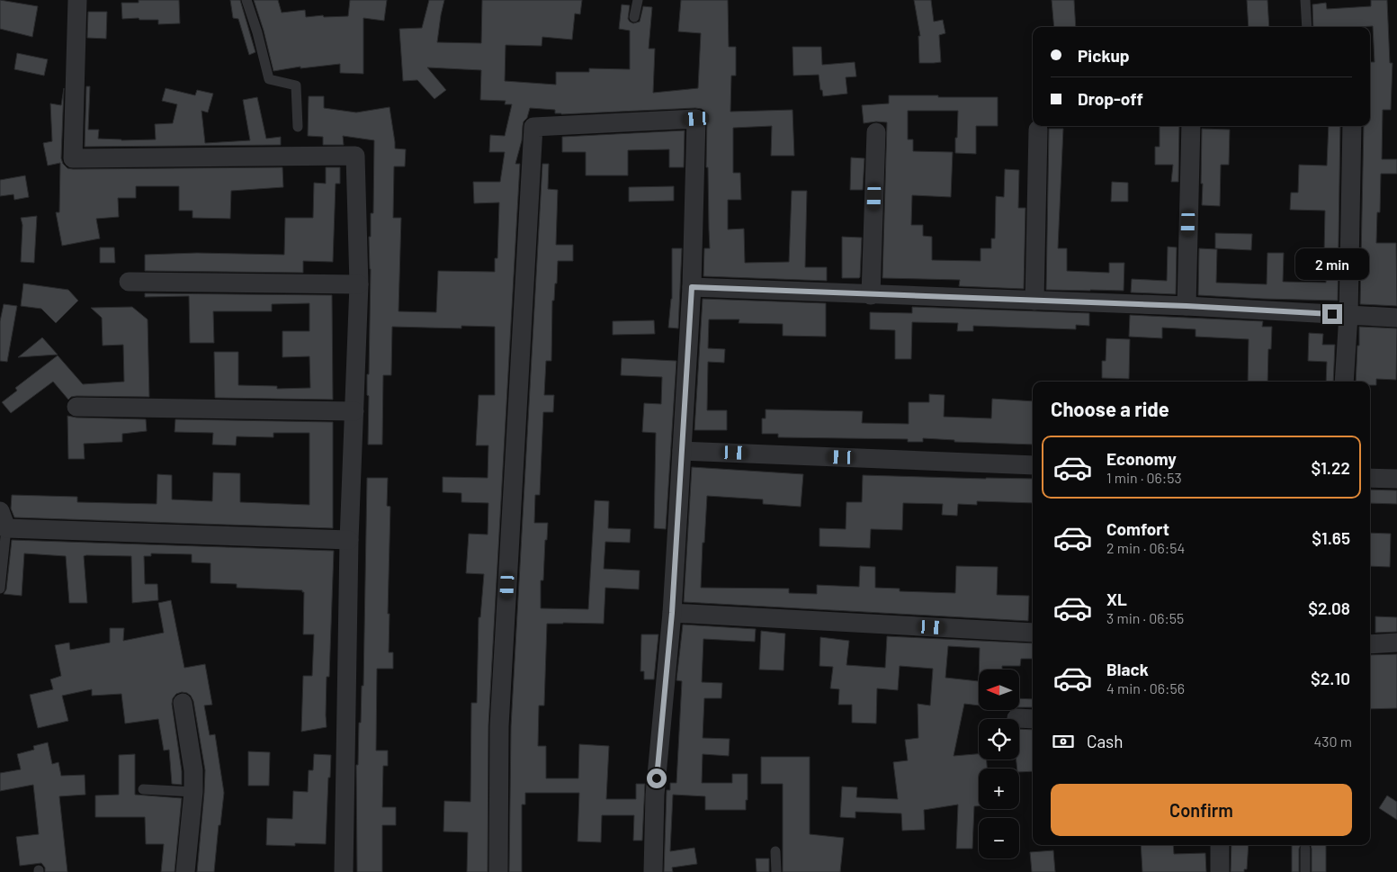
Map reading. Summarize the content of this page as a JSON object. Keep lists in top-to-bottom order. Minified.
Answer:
{"north":"left","page":{"banner":["Pickup","Drop-off"],"bubble":"2 min","heading":"Choose a ride","list":[{"name":"Economy","note":"1 min · 06:53","value":"$1.22"},{"name":"Comfort","note":"2 min · 06:54","value":"$1.65"},{"name":"XL","note":"3 min · 06:55","value":"$2.08"},{"name":"Black","note":"4 min · 06:56","value":"$2.10"}],"map_buttons":["+","−"],"pay":["Cash","430 m"],"buttons":"Confirm"}}
